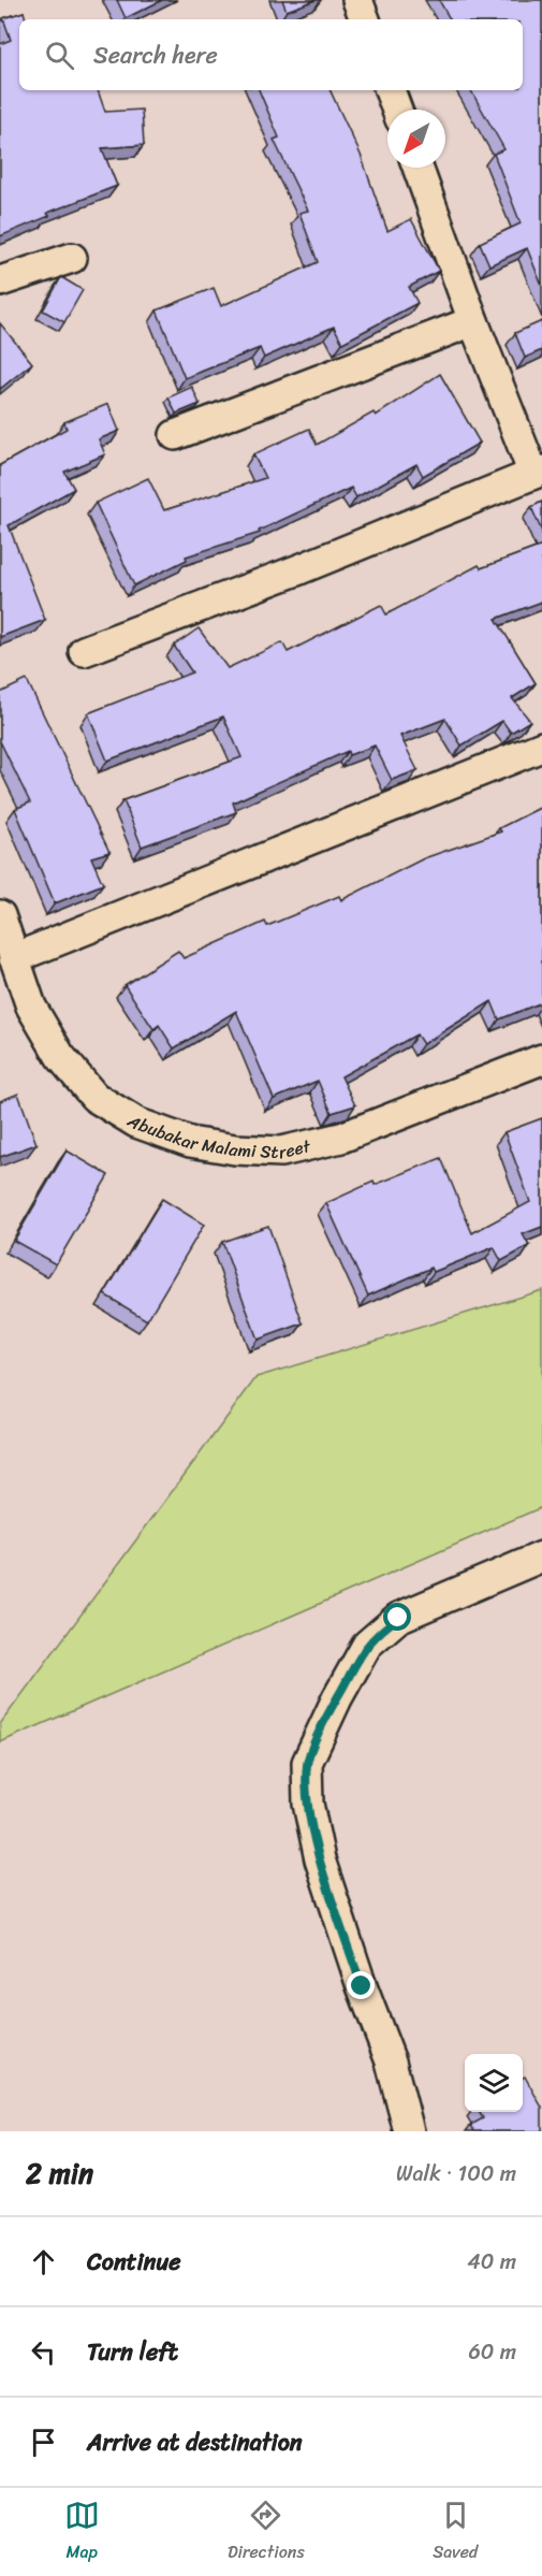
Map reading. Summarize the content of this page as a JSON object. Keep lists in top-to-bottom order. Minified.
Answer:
{"streets":{"street":["Abubakar Malami Street"]},"north":"bottom left","page":{"search":"Search here","heading":["2 min","Walk · 100 m"],"list":[["Continue","40 m"],["Turn left","60 m"],"Arrive at destination"],"nav":["Map","Directions","Saved"]}}
